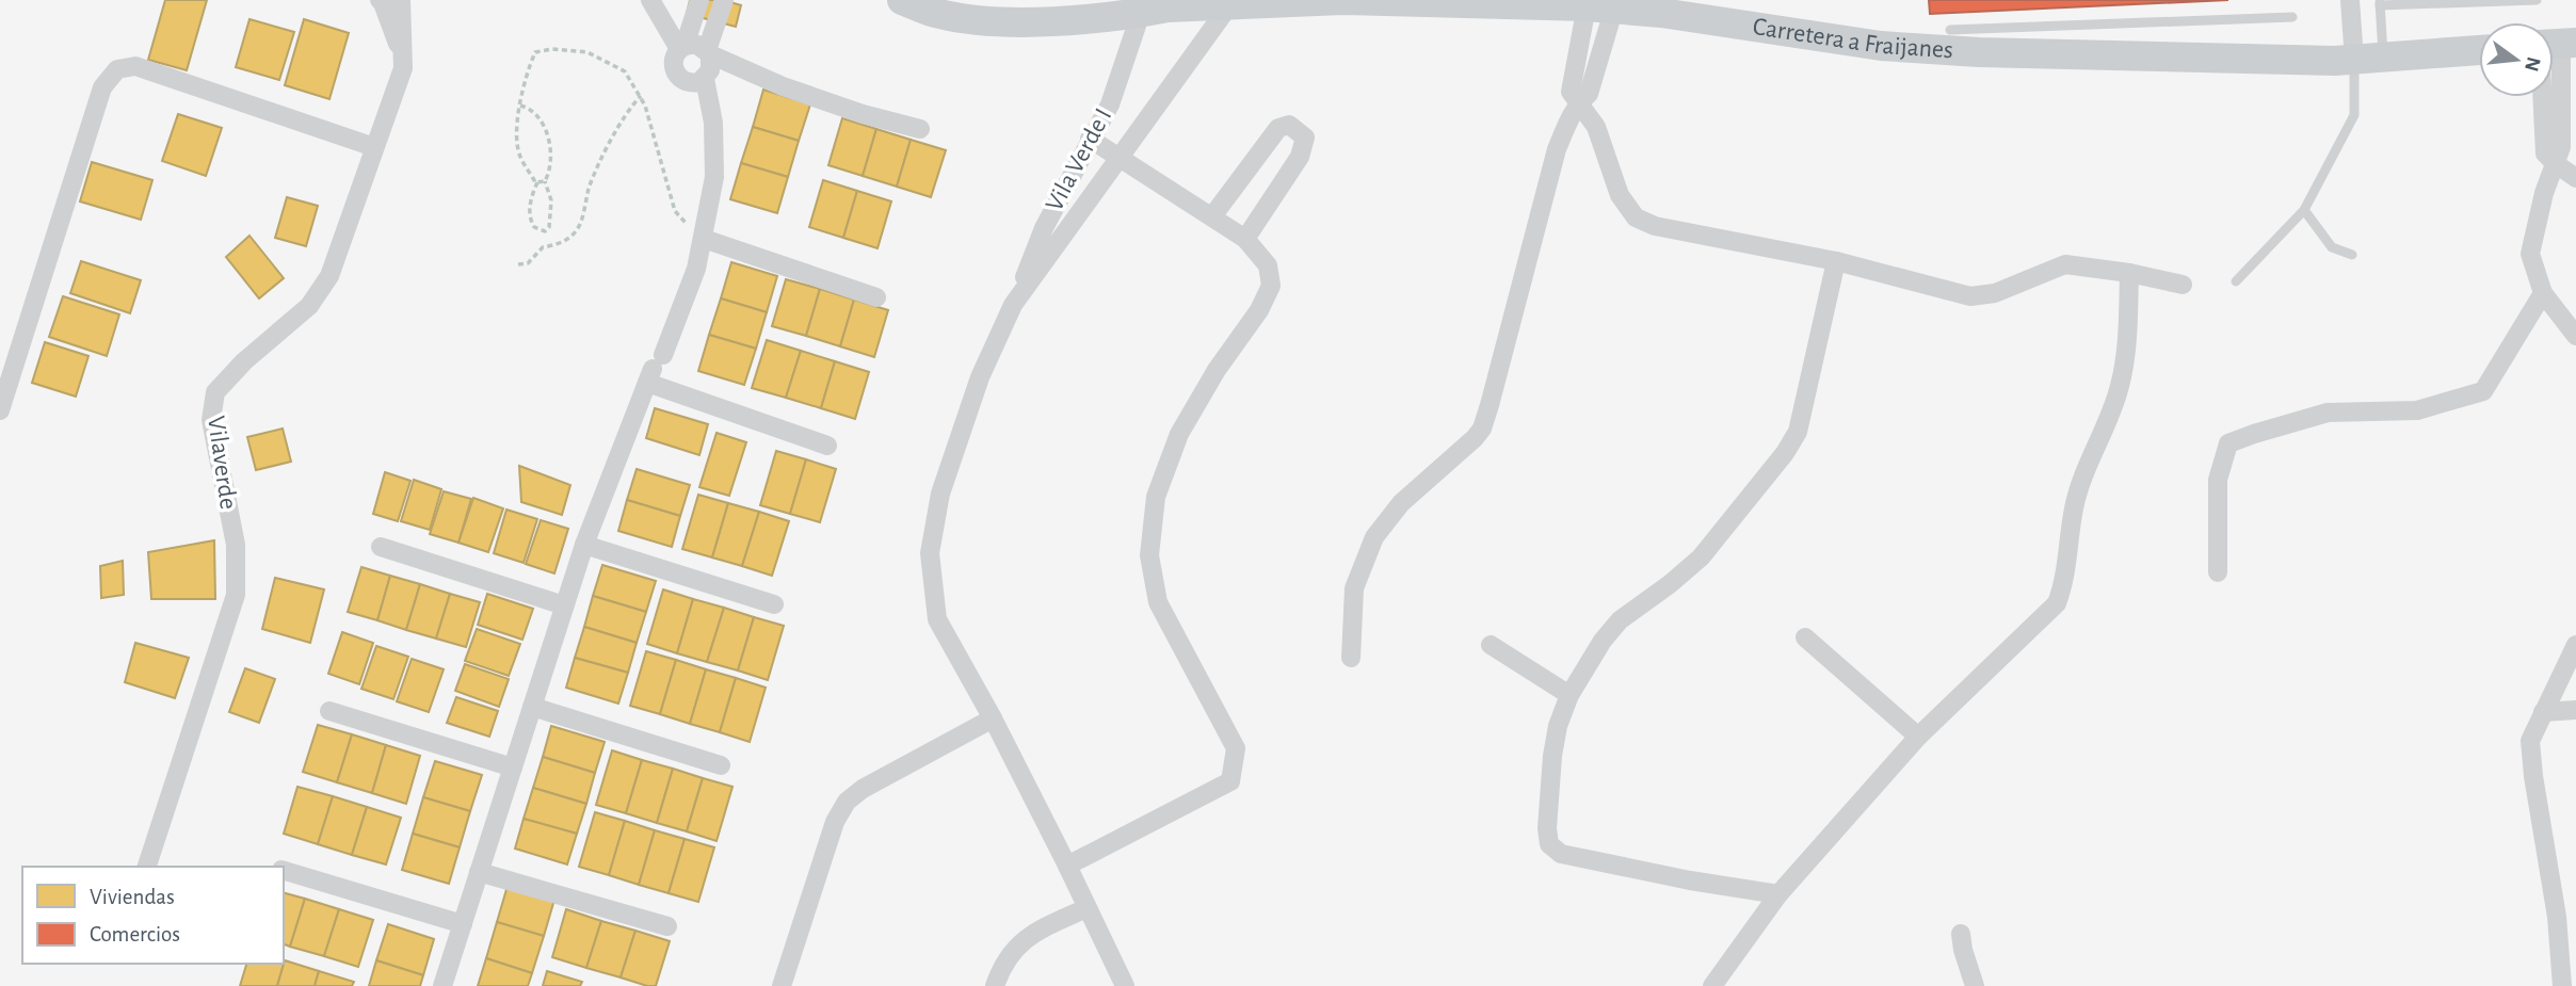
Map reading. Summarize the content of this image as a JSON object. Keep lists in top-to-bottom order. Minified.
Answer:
{"streets":{"main road":["Carretera a Fraijanes"],"street":["Vila Verde I","Vilaverde"]},"crossings":[["Carretera a Fraijanes","Vila Verde I"]],"legend":["Viviendas","Comercios"],"north":"right"}
